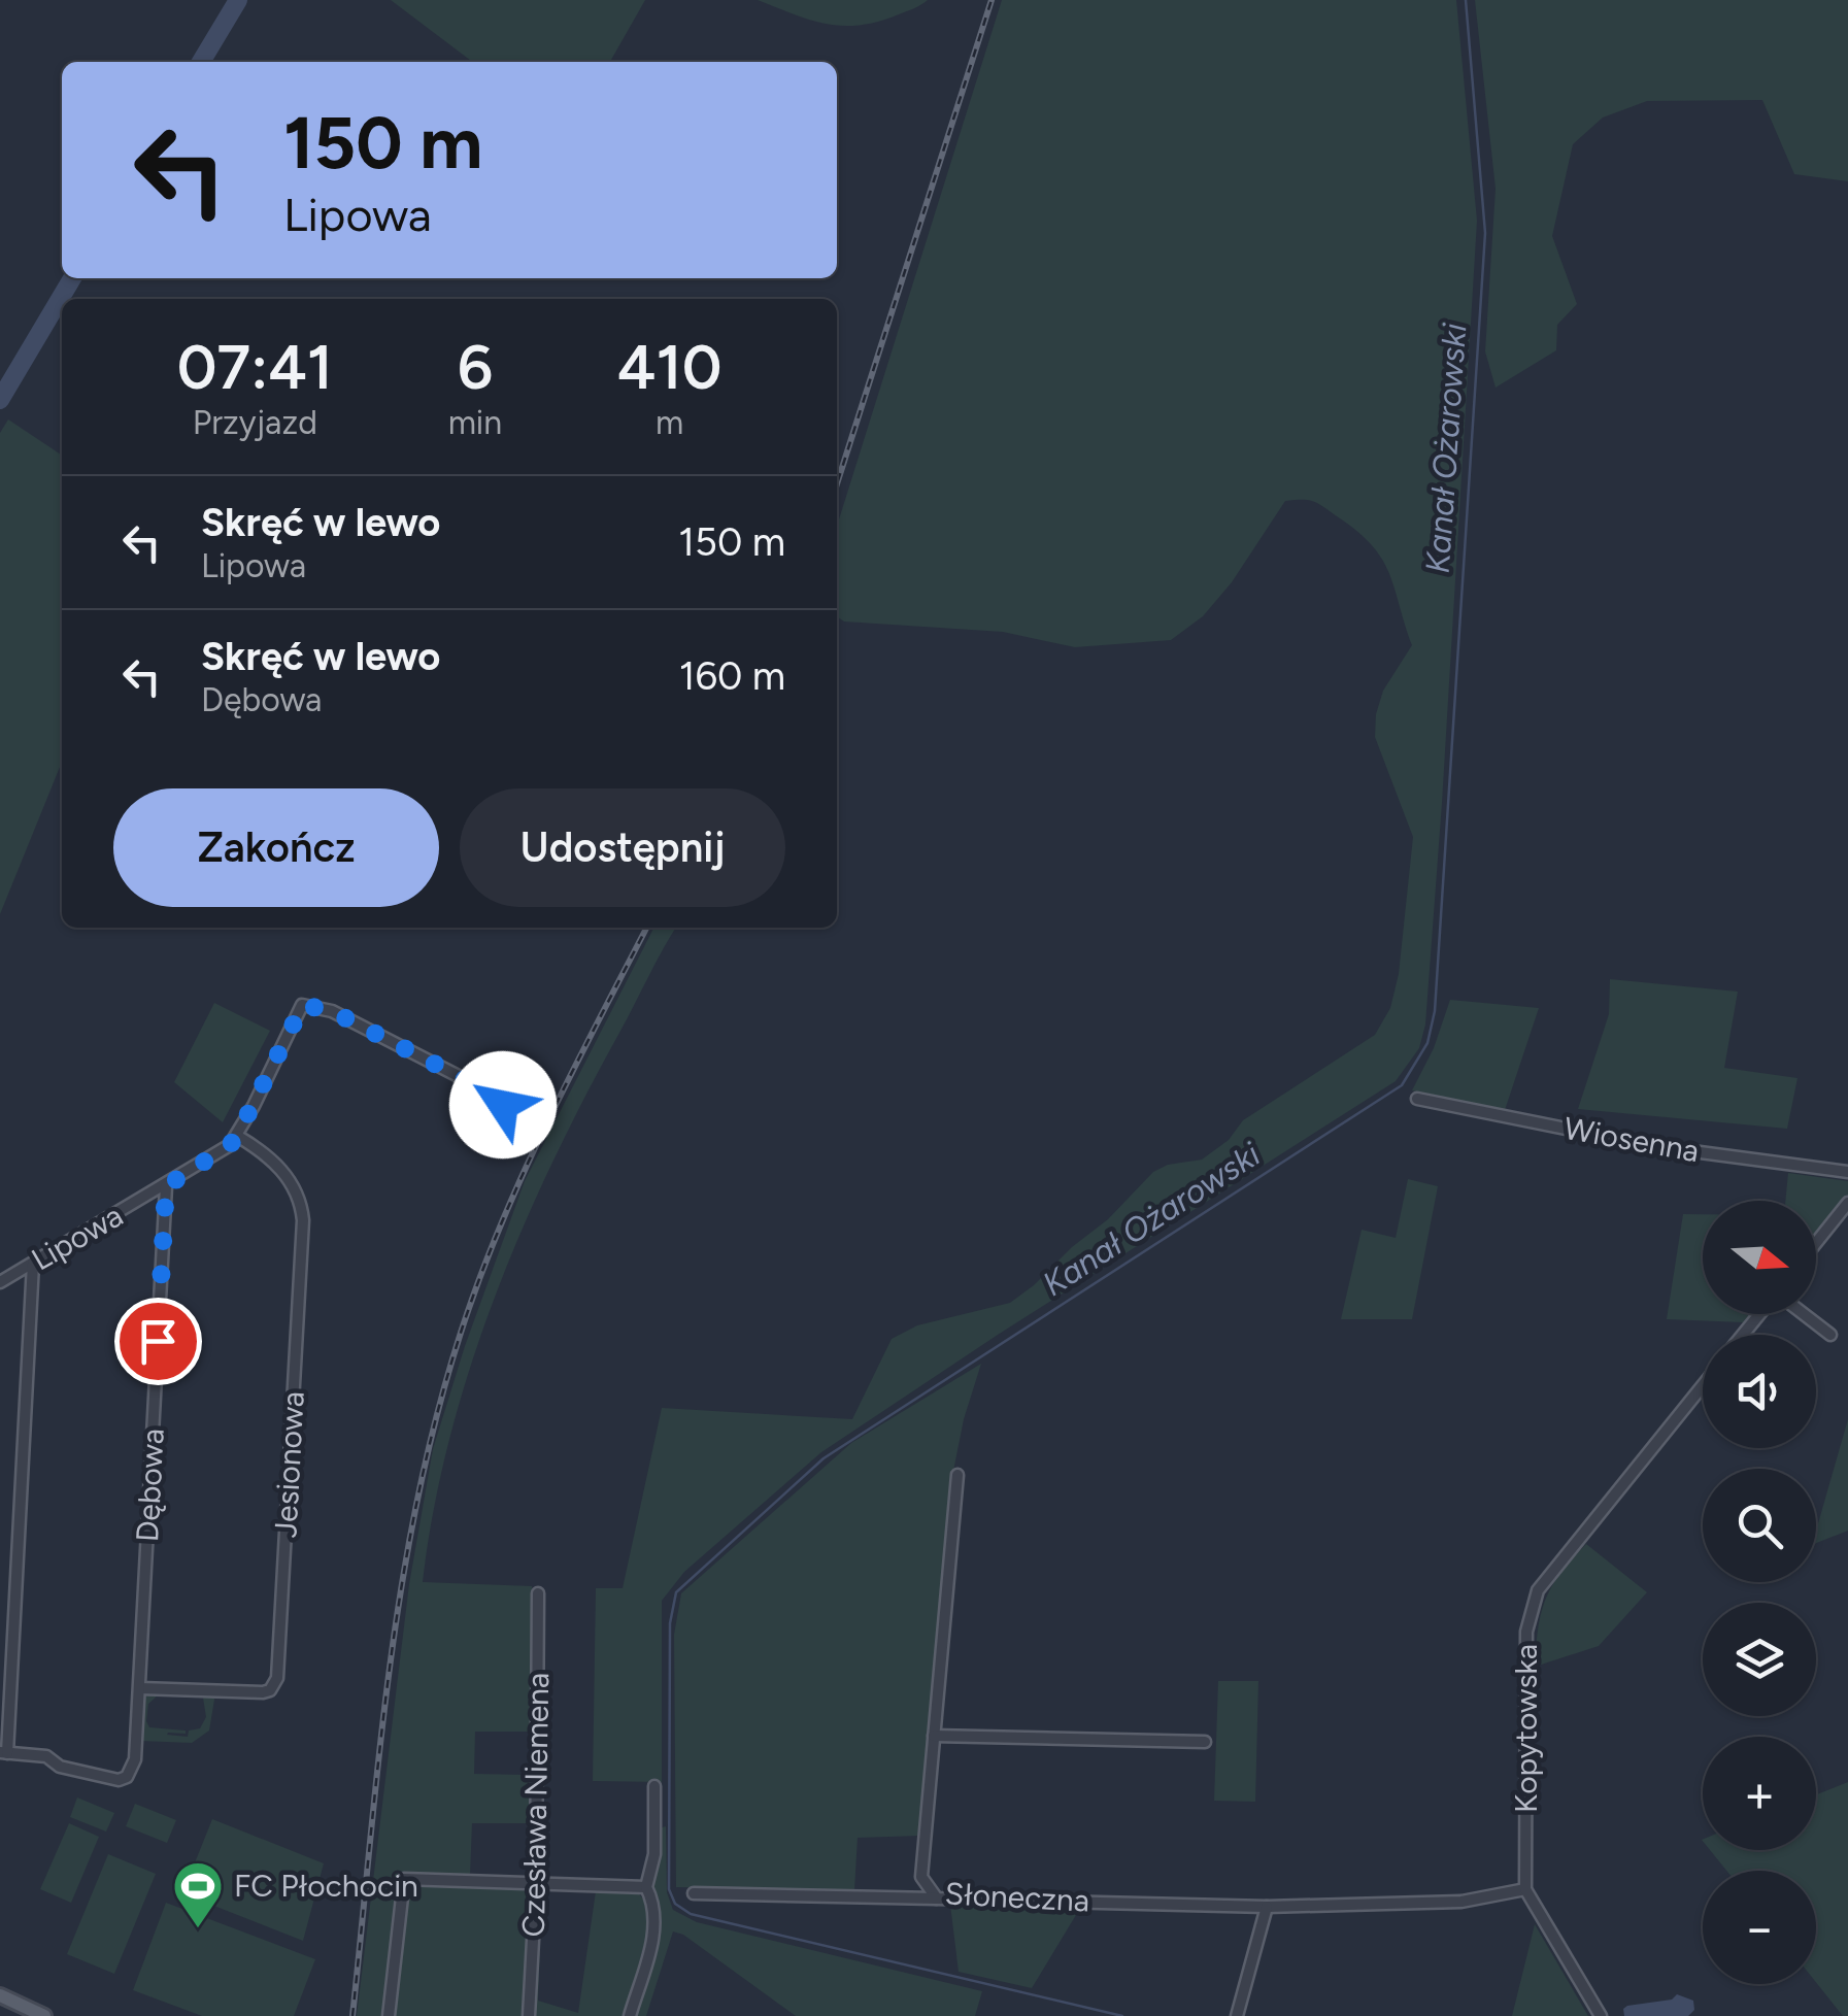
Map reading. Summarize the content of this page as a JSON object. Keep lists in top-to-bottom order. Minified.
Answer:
{"streets":{"street":["Wiosenna","Lipowa","Jesionowa","Dębowa","Kopytowska","Czesława Niemena","Słoneczna"]},"crossings":[["Lipowa","Jesionowa"],["Lipowa","Dębowa"],["Jesionowa","Dębowa"],["Kopytowska","Słoneczna"]],"water":["Kanał Ożarowski"],"places":{"sports":["FC Płochocin"]},"north":"right","page":{"turn":["150 m","Lipowa"],"eta":["07:41","Przyjazd","6","min","410","m"],"list":[{"name":"Skręć w lewo","note":"Lipowa","value":"150 m"},{"name":"Skręć w lewo","note":"Dębowa","value":"160 m"}],"buttons":["Zakończ","Udostępnij"],"map_buttons":["+","−"]}}
